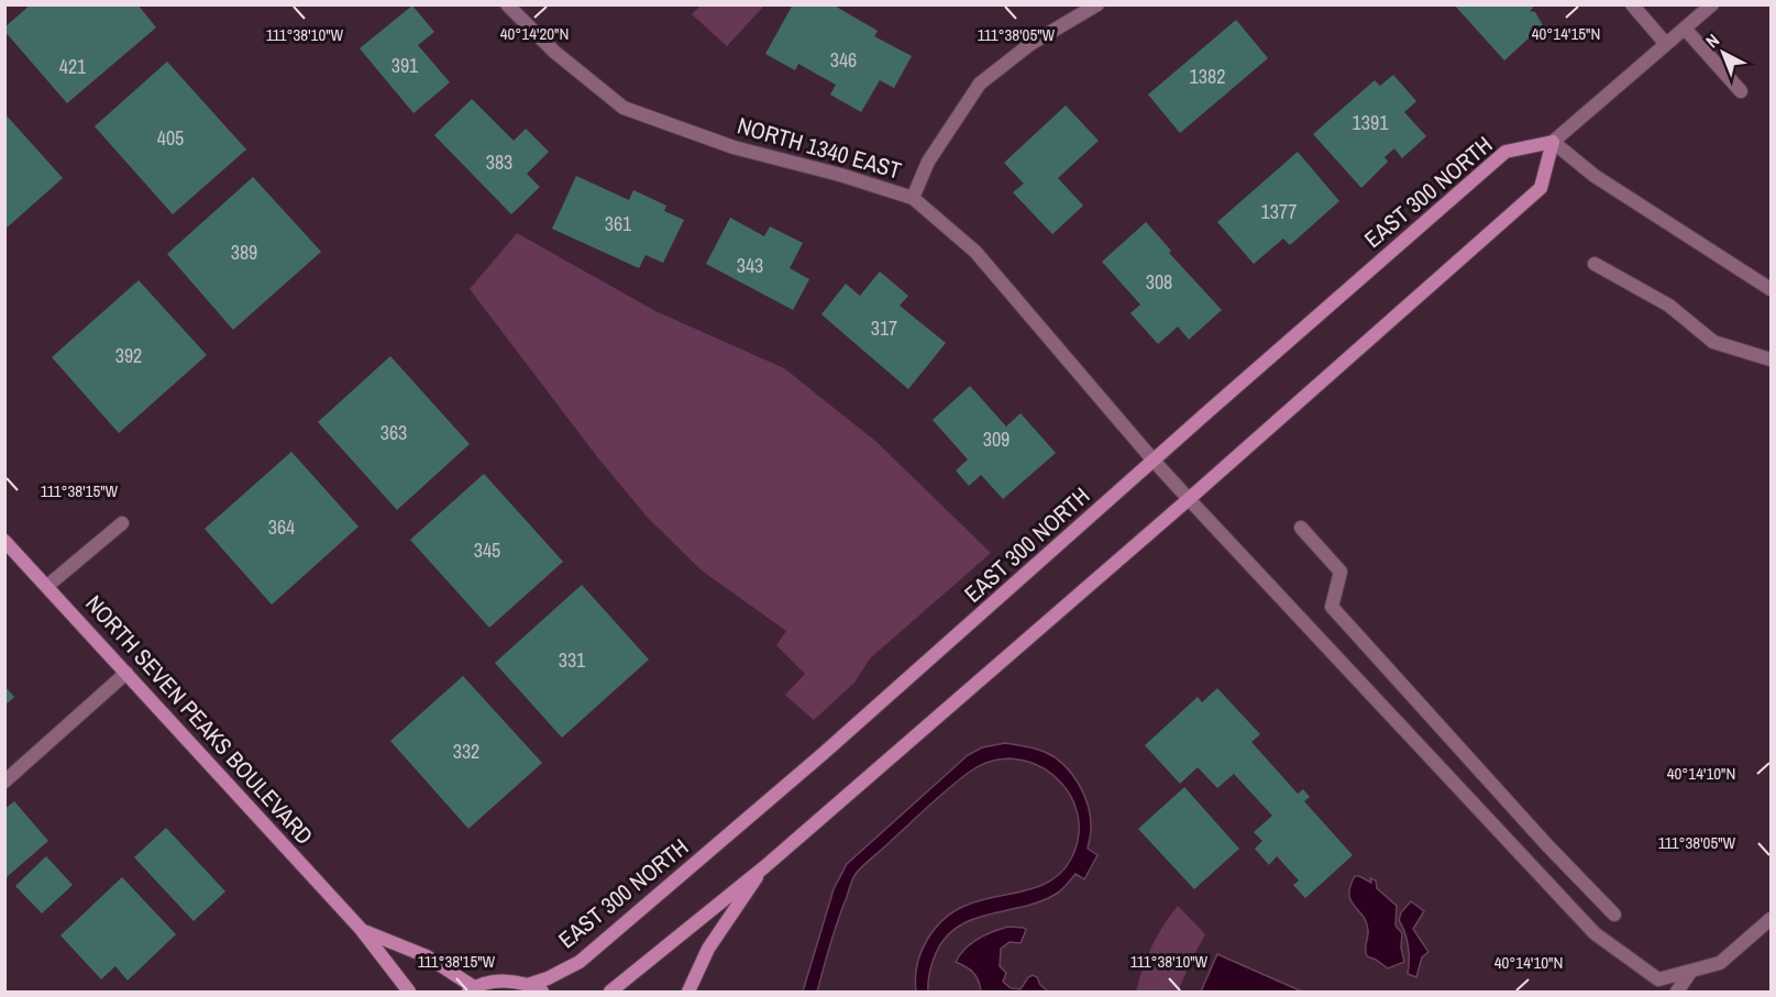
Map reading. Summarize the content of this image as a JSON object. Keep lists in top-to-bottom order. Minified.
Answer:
{"streets":{"street":["NORTH 1340 EAST","EAST 300 NORTH","NORTH SEVEN PEAKS BOULEVARD"]},"crossings":[["NORTH 1340 EAST","EAST 300 NORTH"]],"house_numbers":["346","391","421","1382","1391","405","383","1377","361","389","343","308","317","392","363","309","364","345","331","332"],"north":"top left","coordinates":["40°14'20\"N","40°14'15\"N","111°38'10\"W","111°38'05\"W","111°38'15\"W","40°14'10\"N"]}
